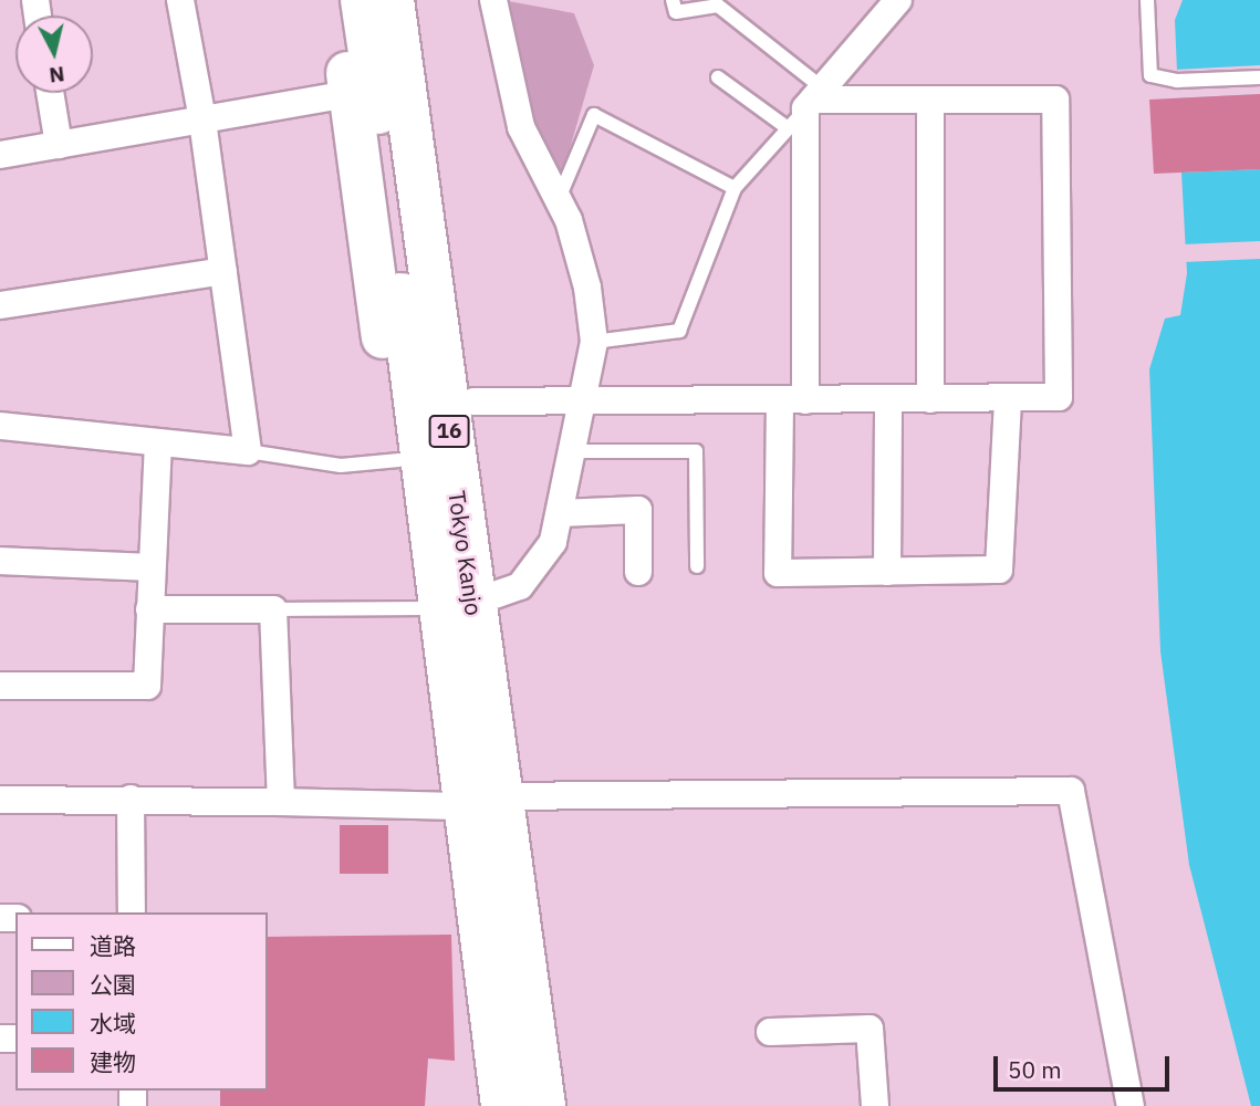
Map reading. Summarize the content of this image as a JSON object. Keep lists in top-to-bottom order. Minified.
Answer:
{"streets":{"highway":["16","Tokyo Kanjo"]},"crossings":[["16","Tokyo Kanjo"]],"legend":["道路","公園","水域","建物"],"scale_bar":"50 m","north":"bottom"}
